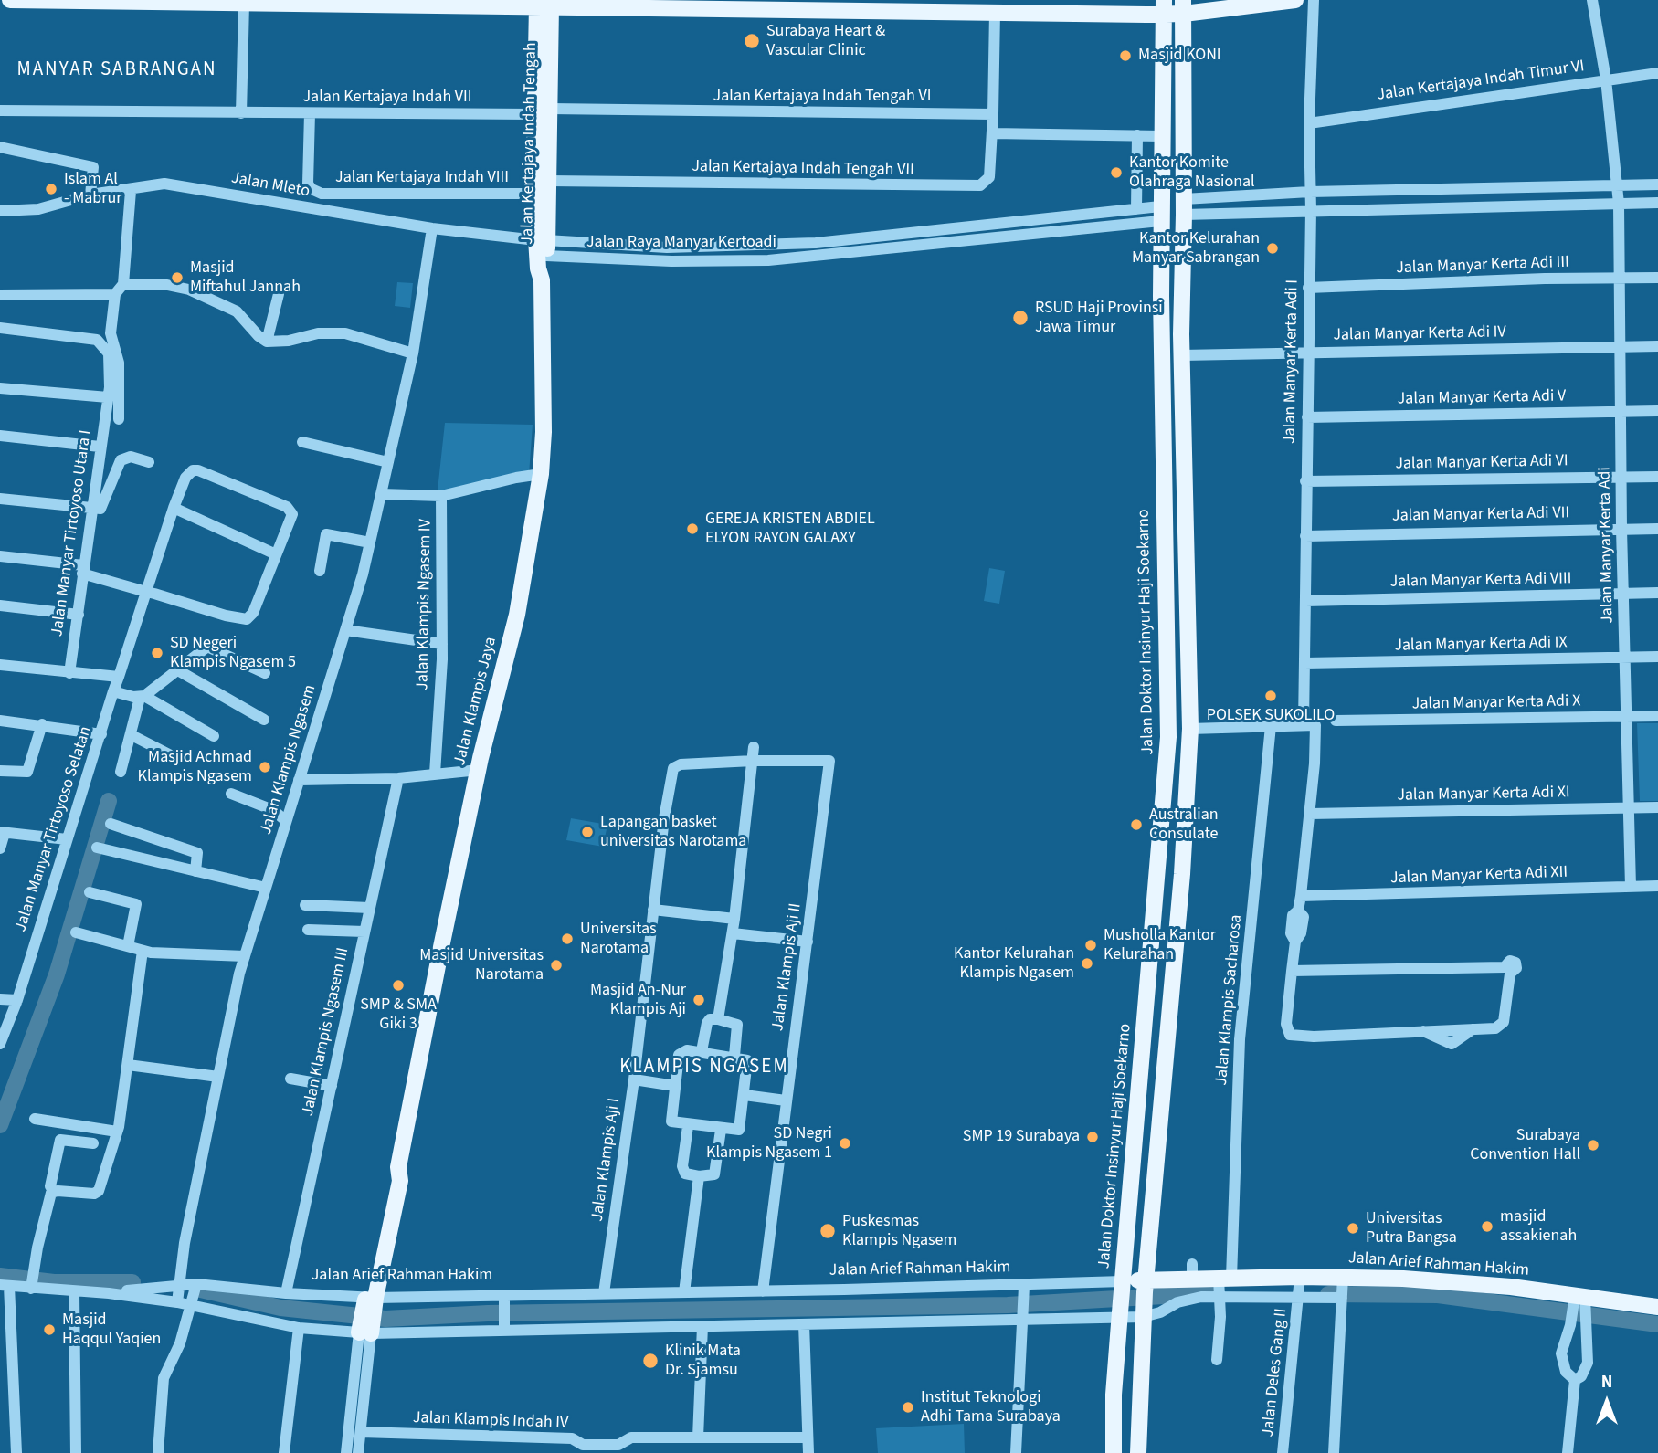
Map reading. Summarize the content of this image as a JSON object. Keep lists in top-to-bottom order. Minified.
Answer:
{"streets":{"main road":["Jalan Kertajaya Indah Tengah","Jalan Doktor Insinyur Haji Soekarno","Jalan Klampis Jaya","Jalan Arief Rahman Hakim"],"street":["Jalan Kertajaya Indah Timur VI","Jalan Kertajaya Indah Tengah VI","Jalan Kertajaya Indah VII","Jalan Kertajaya Indah Tengah VII","Jalan Kertajaya Indah VIII","Jalan Mleto","Jalan Raya Manyar Kertoadi","Jalan Manyar Kerta Adi III","Jalan Manyar Kerta Adi IV","Jalan Manyar Kerta Adi I","Jalan Manyar Kerta Adi V","Jalan Manyar Kerta Adi VI","Jalan Manyar Kerta Adi VII","Jalan Manyar Tirtoyoso Utara I","Jalan Manyar Kerta Adi","Jalan Manyar Kerta Adi VIII","Jalan Klampis Ngasem IV","Jalan Manyar Kerta Adi IX","Jalan Manyar Kerta Adi X","Jalan Klampis Ngasem","Jalan Manyar Kerta Adi XI","Jalan Manyar Tirtoyoso Selatan","Jalan Manyar Kerta Adi XII","Jalan Klampis Aji II","Jalan Klampis Sacharosa","Jalan Klampis Ngasem III","Jalan Klampis Aji I","Jalan Deles Gang II","Jalan Klampis Indah IV"]},"crossings":[["Jalan Kertajaya Indah Timur VI","Jalan Manyar Kerta Adi I"],["Jalan Kertajaya Indah Timur VI","Jalan Manyar Kerta Adi"],["Jalan Kertajaya Indah Tengah VI","Jalan Kertajaya Indah Tengah"],["Jalan Kertajaya Indah Tengah VI","Jalan Kertajaya Indah Tengah VII"],["Jalan Kertajaya Indah VII","Jalan Kertajaya Indah Tengah"],["Jalan Kertajaya Indah VII","Jalan Kertajaya Indah VIII"],["Jalan Kertajaya Indah Tengah","Jalan Kertajaya Indah Tengah VII"],["Jalan Kertajaya Indah Tengah","Jalan Kertajaya Indah VIII"],["Jalan Kertajaya Indah Tengah","Jalan Mleto"],["Jalan Kertajaya Indah Tengah","Jalan Raya Manyar Kertoadi"],["Jalan Kertajaya Indah Tengah","Jalan Klampis Jaya"],["Jalan Mleto","Jalan Raya Manyar Kertoadi"],["Jalan Mleto","Jalan Klampis Jaya"],["Jalan Mleto","Jalan Klampis Ngasem"],["Jalan Raya Manyar Kertoadi","Jalan Doktor Insinyur Haji Soekarno"],["Jalan Raya Manyar Kertoadi","Jalan Klampis Jaya"],["Jalan Manyar Kerta Adi III","Jalan Manyar Kerta Adi I"],["Jalan Manyar Kerta Adi III","Jalan Manyar Kerta Adi"],["Jalan Manyar Kerta Adi IV","Jalan Manyar Kerta Adi I"],["Jalan Manyar Kerta Adi IV","Jalan Manyar Kerta Adi"],["Jalan Manyar Kerta Adi I","Jalan Manyar Kerta Adi V"],["Jalan Manyar Kerta Adi I","Jalan Manyar Kerta Adi VI"],["Jalan Manyar Kerta Adi I","Jalan Manyar Kerta Adi VII"],["Jalan Manyar Kerta Adi I","Jalan Manyar Kerta Adi VIII"],["Jalan Manyar Kerta Adi I","Jalan Manyar Kerta Adi IX"],["Jalan Manyar Kerta Adi V","Jalan Manyar Kerta Adi"],["Jalan Manyar Kerta Adi VI","Jalan Manyar Kerta Adi"],["Jalan Manyar Kerta Adi VII","Jalan Manyar Kerta Adi"],["Jalan Manyar Kerta Adi","Jalan Manyar Kerta Adi VIII"],["Jalan Manyar Kerta Adi","Jalan Manyar Kerta Adi IX"],["Jalan Manyar Kerta Adi","Jalan Manyar Kerta Adi X"],["Jalan Manyar Kerta Adi","Jalan Manyar Kerta Adi XI"],["Jalan Manyar Kerta Adi","Jalan Manyar Kerta Adi XII"],["Jalan Klampis Ngasem IV","Jalan Klampis Ngasem"],["Jalan Doktor Insinyur Haji Soekarno","Jalan Arief Rahman Hakim"],["Jalan Klampis Jaya","Jalan Arief Rahman Hakim"],["Jalan Klampis Ngasem","Jalan Arief Rahman Hakim"],["Jalan Klampis Aji II","Jalan Klampis Aji I"],["Jalan Klampis Aji II","Jalan Arief Rahman Hakim"],["Jalan Klampis Sacharosa","Jalan Arief Rahman Hakim"],["Jalan Klampis Ngasem III","Jalan Arief Rahman Hakim"],["Jalan Klampis Aji I","Jalan Arief Rahman Hakim"],["Jalan Arief Rahman Hakim","Jalan Deles Gang II"]],"districts":["MANYAR SABRANGAN","KLAMPIS NGASEM"],"places":["Surabaya Heart & Vascular Clinic","Masjid KONI","Kantor Komite Olahraga Nasional","Islam Al - Mabrur","Kantor Kelurahan Manyar Sabrangan","Masjid Miftahul Jannah","RSUD Haji Provinsi Jawa Timur","GEREJA KRISTEN ABDIEL ELYON RAYON GALAXY","SD Negeri Klampis Ngasem 5","POLSEK SUKOLILO","Masjid Achmad Klampis Ngasem","Australian Consulate","Lapangan basket universitas Narotama","Universitas Narotama","Musholla Kantor Kelurahan","Kantor Kelurahan Klampis Ngasem","Masjid Universitas Narotama","SMP & SMA Giki 3","Masjid An-Nur Klampis Aji","SMP 19 Surabaya","SD Negri Klampis Ngasem 1","Surabaya Convention Hall","masjid assakienah","Universitas Putra Bangsa","Puskesmas Klampis Ngasem","Masjid Haqqul Yaqien","Klinik Mata Dr. Sjamsu","Institut Teknologi Adhi Tama Surabaya"],"north":"top"}
